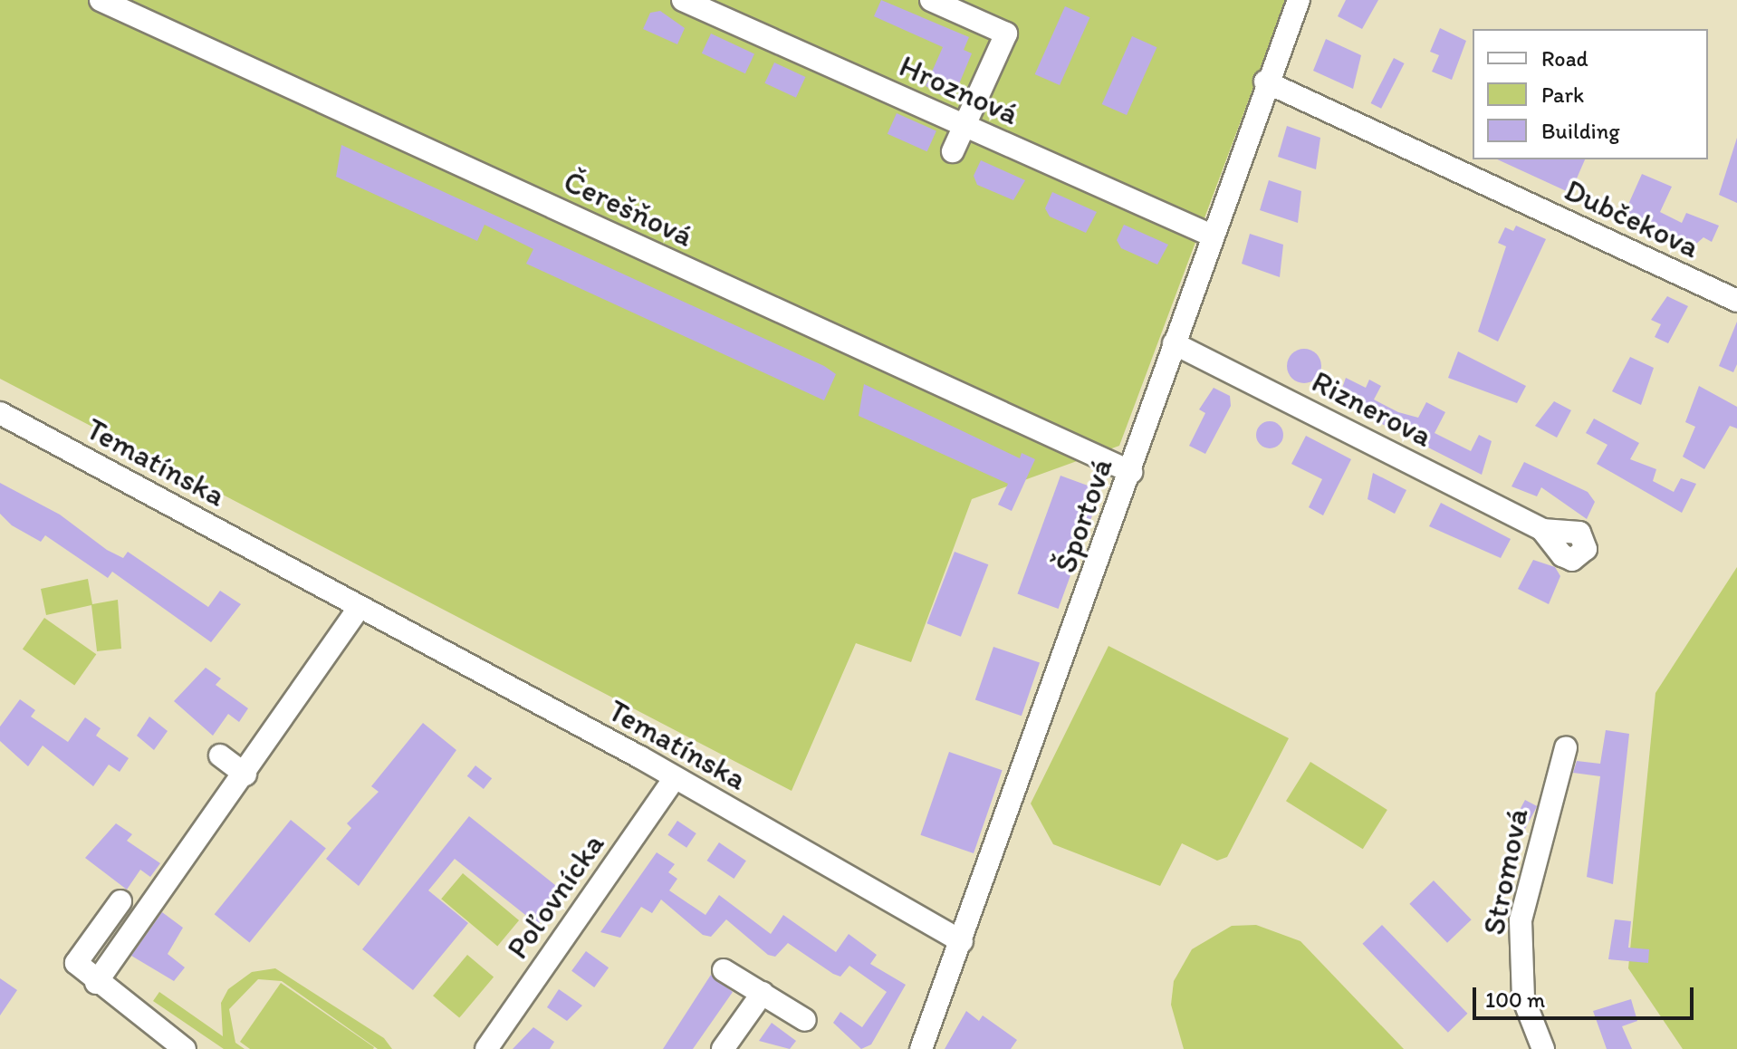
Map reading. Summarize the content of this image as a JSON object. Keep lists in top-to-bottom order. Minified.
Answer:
{"streets":{"street":["Hroznová","Čerešňová","Dubčekova","Riznerova","Tematínska","Športová","Stromová","Poľovnícka"]},"crossings":[["Hroznová","Športová"],["Čerešňová","Športová"],["Dubčekova","Športová"],["Riznerova","Športová"],["Tematínska","Športová"],["Tematínska","Poľovnícka"]],"legend":["Road","Park","Building"],"scale_bar":"100 m"}
